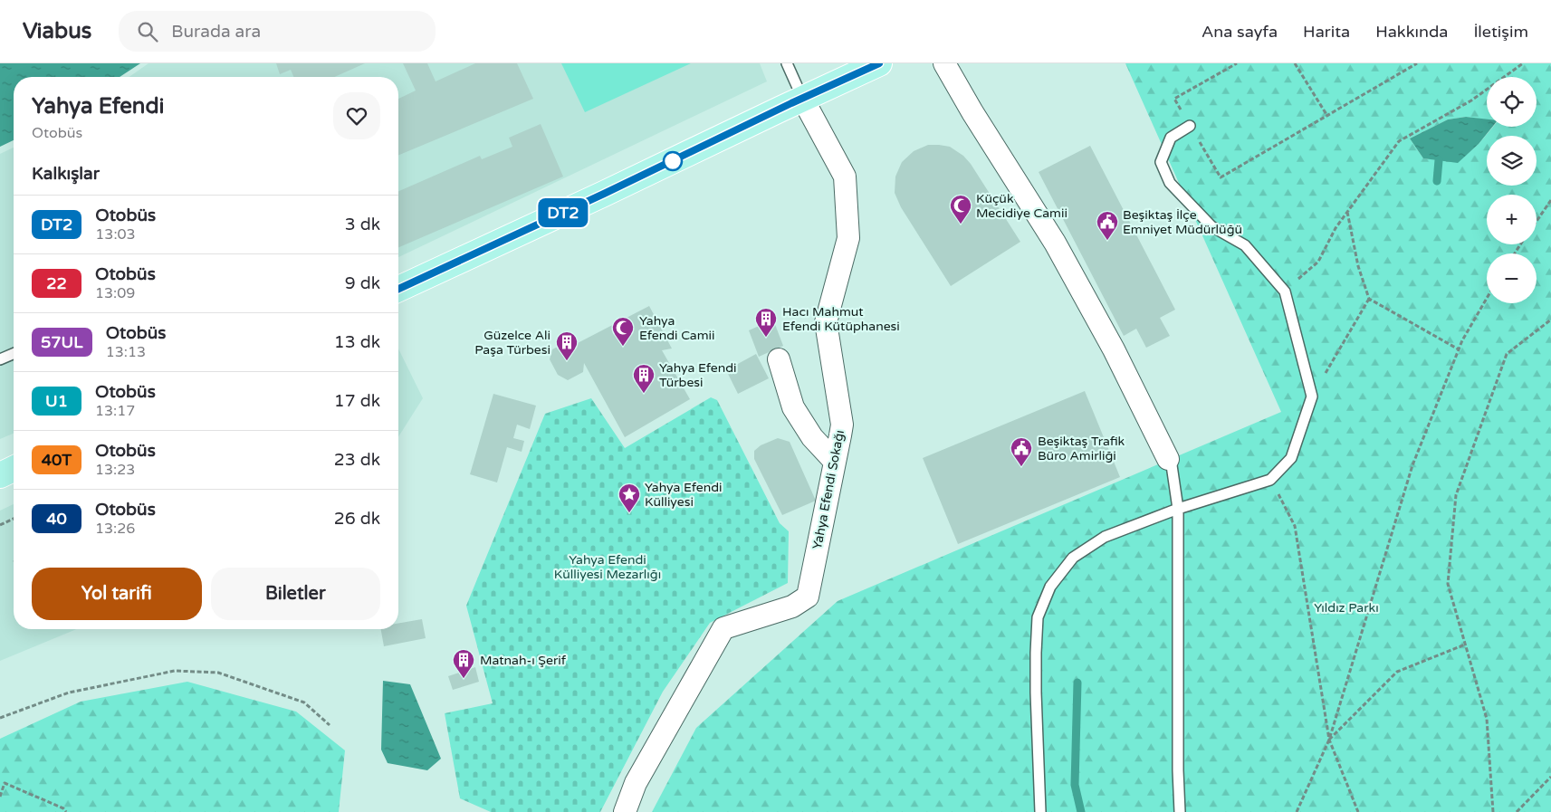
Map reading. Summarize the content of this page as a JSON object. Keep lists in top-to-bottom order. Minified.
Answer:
{"streets":{"street":["Yahya Efendi Sokağı"]},"parks":["Yahya Efendi Külliyesi Mezarlığı","Yıldız Parkı"],"places":{"mosque":["Küçük Mecidiye Camii","Yahya Efendi Camii"],"public building":["Beşiktaş İlçe Emniyet Müdürlüğü","Beşiktaş Trafik Büro Amirliği"],"building":["Hacı Mahmut Efendi Kütüphanesi","Güzelce Ali Paşa Türbesi","Yahya Efendi Türbesi","Matnah-ı Şerif"],"place":["Yahya Efendi Külliyesi"]},"lines":["bus line DT2"],"page":{"header":"Viabus","search":"Burada ara","nav":["Ana sayfa","Harita","Hakkında","İletişim"],"on_map":"DT2","map_buttons":["+","−"],"heading":[["Yahya Efendi","Otobüs"],"Kalkışlar"],"list":[{"mark":"DT2","name":"Otobüs","note":"13:03","value":"3 dk"},{"mark":"22","name":"Otobüs","note":"13:09","value":"9 dk"},{"mark":"57UL","name":"Otobüs","note":"13:13","value":"13 dk"},{"mark":"U1","name":"Otobüs","note":"13:17","value":"17 dk"},{"mark":"40T","name":"Otobüs","note":"13:23","value":"23 dk"},{"mark":"40","name":"Otobüs","note":"13:26","value":"26 dk"}],"buttons":["Yol tarifi","Biletler"]}}
